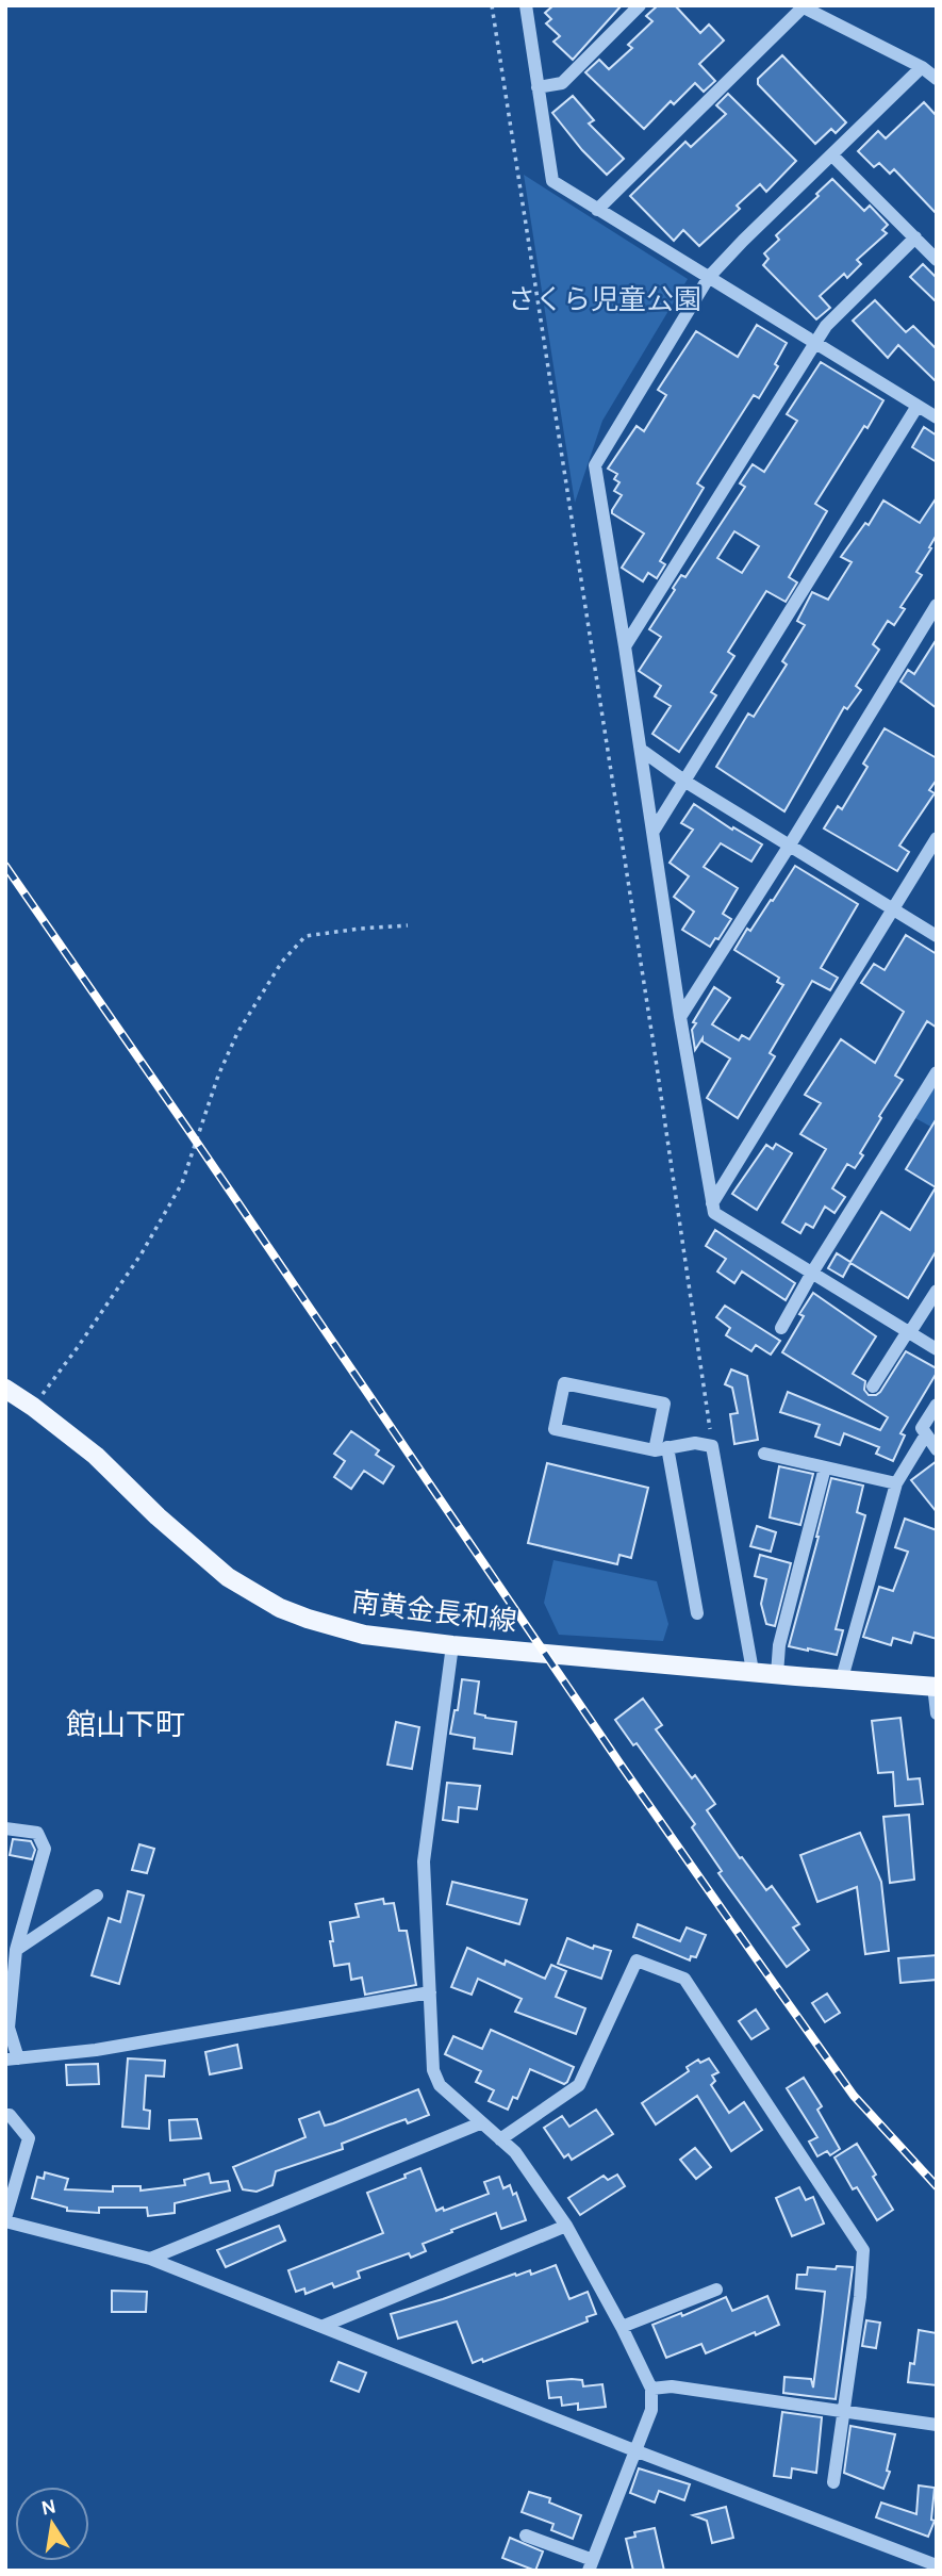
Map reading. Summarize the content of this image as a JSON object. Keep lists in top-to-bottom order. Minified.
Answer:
{"streets":{"main road":["南黄金長和線"]},"districts":["館山下町"],"parks":["さくら児童公園"],"north":"top"}
